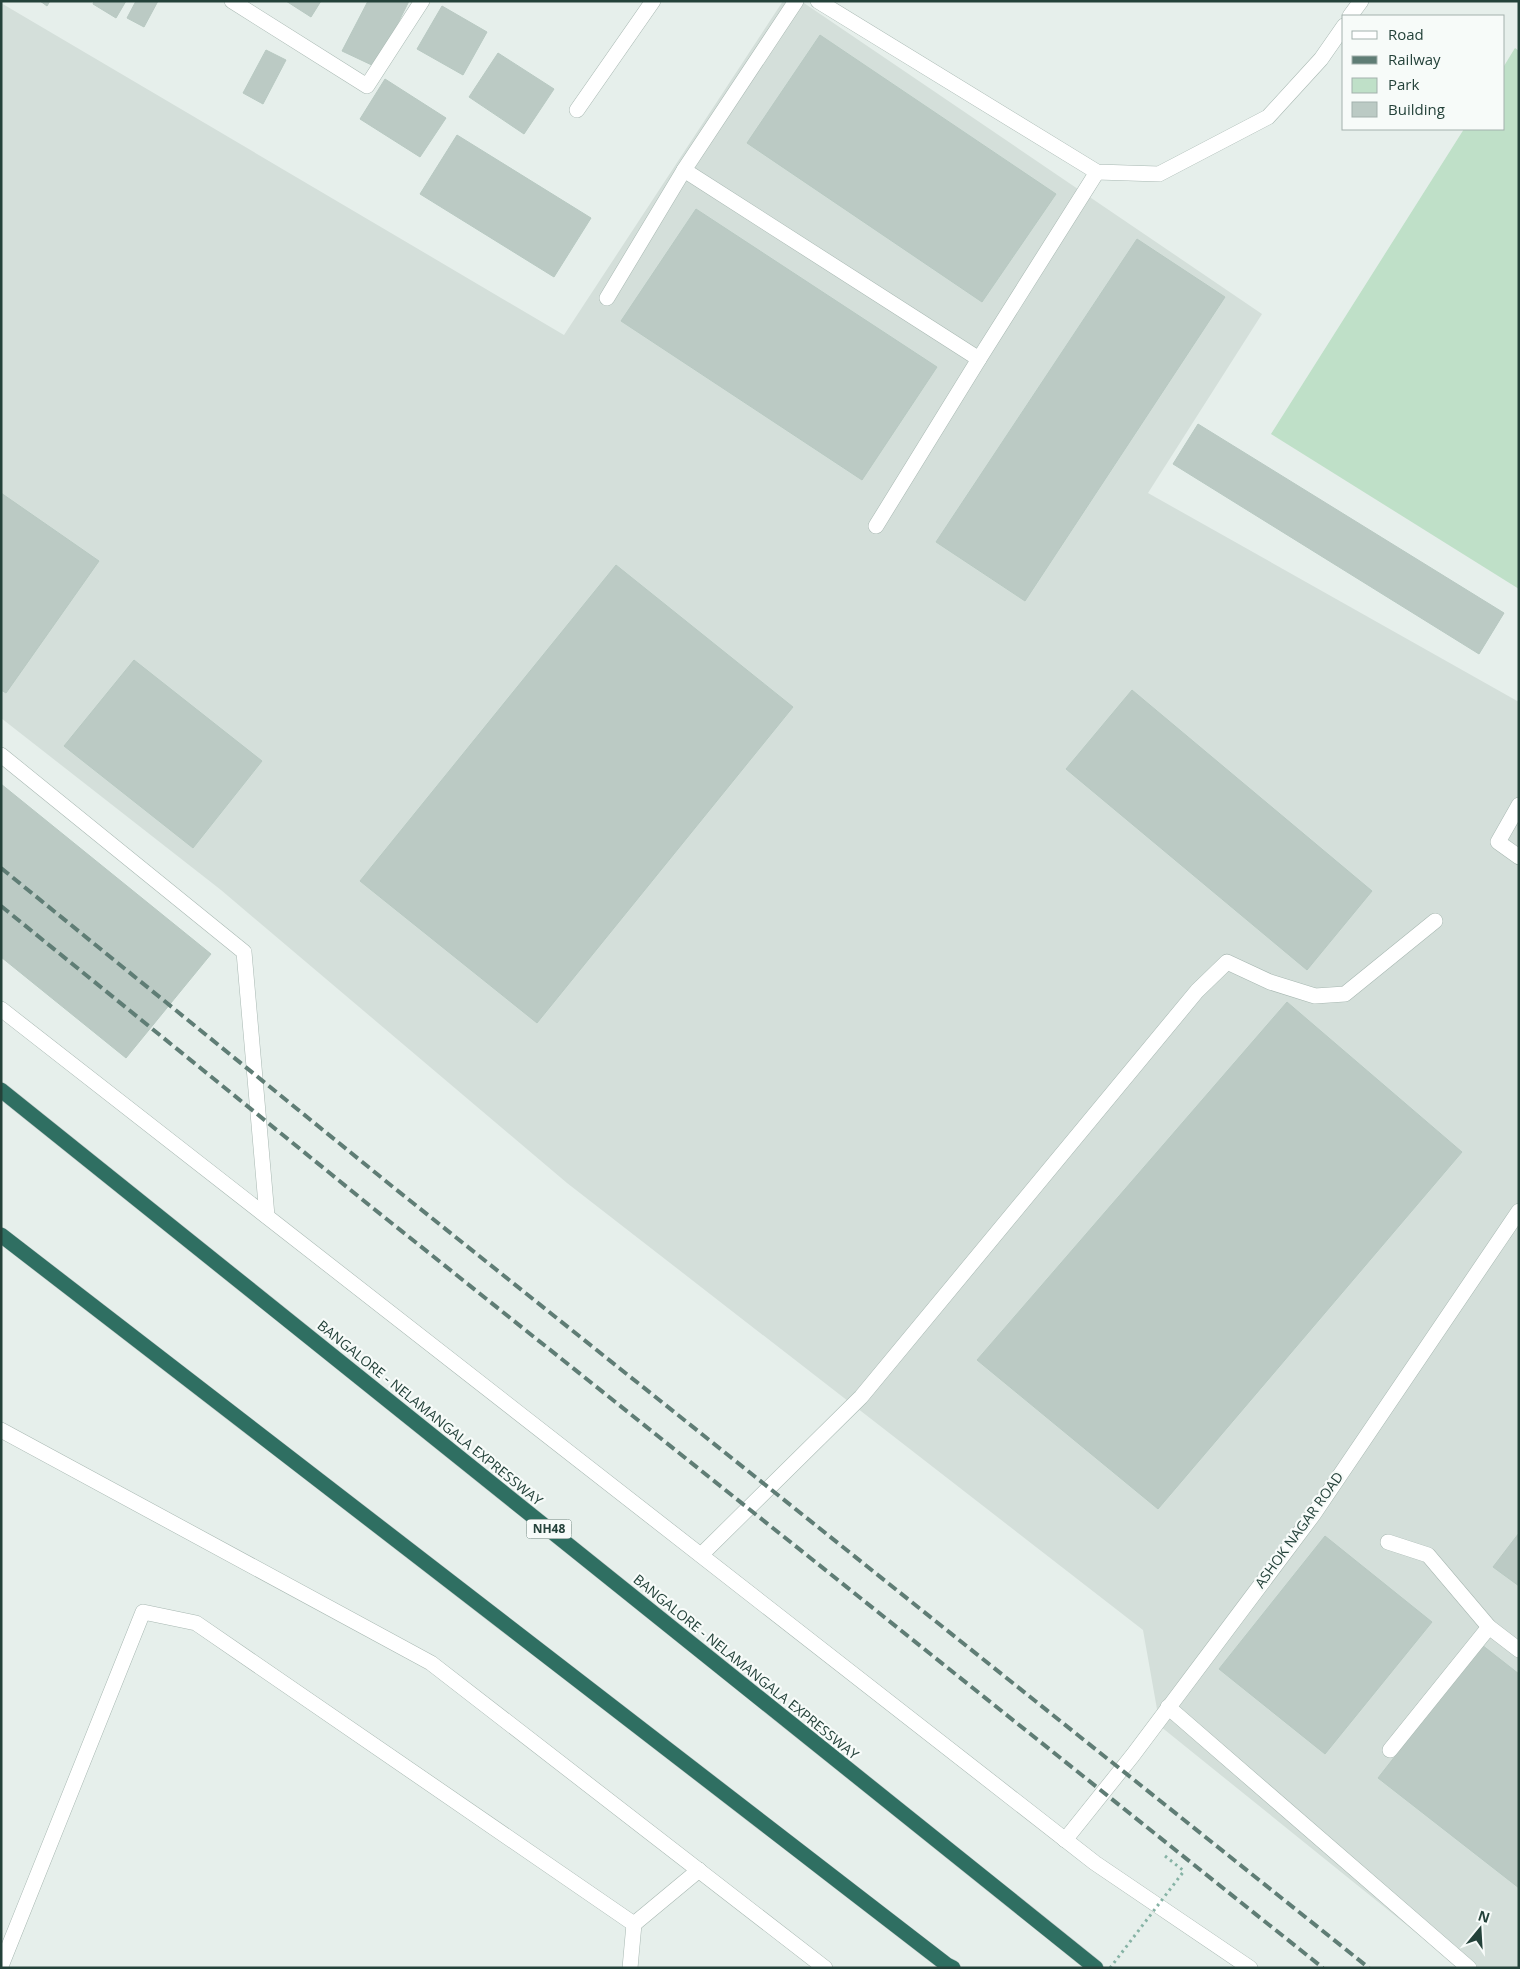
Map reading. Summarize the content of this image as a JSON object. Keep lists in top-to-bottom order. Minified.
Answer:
{"streets":{"highway":["BANGALORE - NELAMANGALA EXPRESSWAY","NH48"],"street":["ASHOK NAGAR ROAD"]},"legend":["Road","Railway","Park","Building"],"north":"top"}
